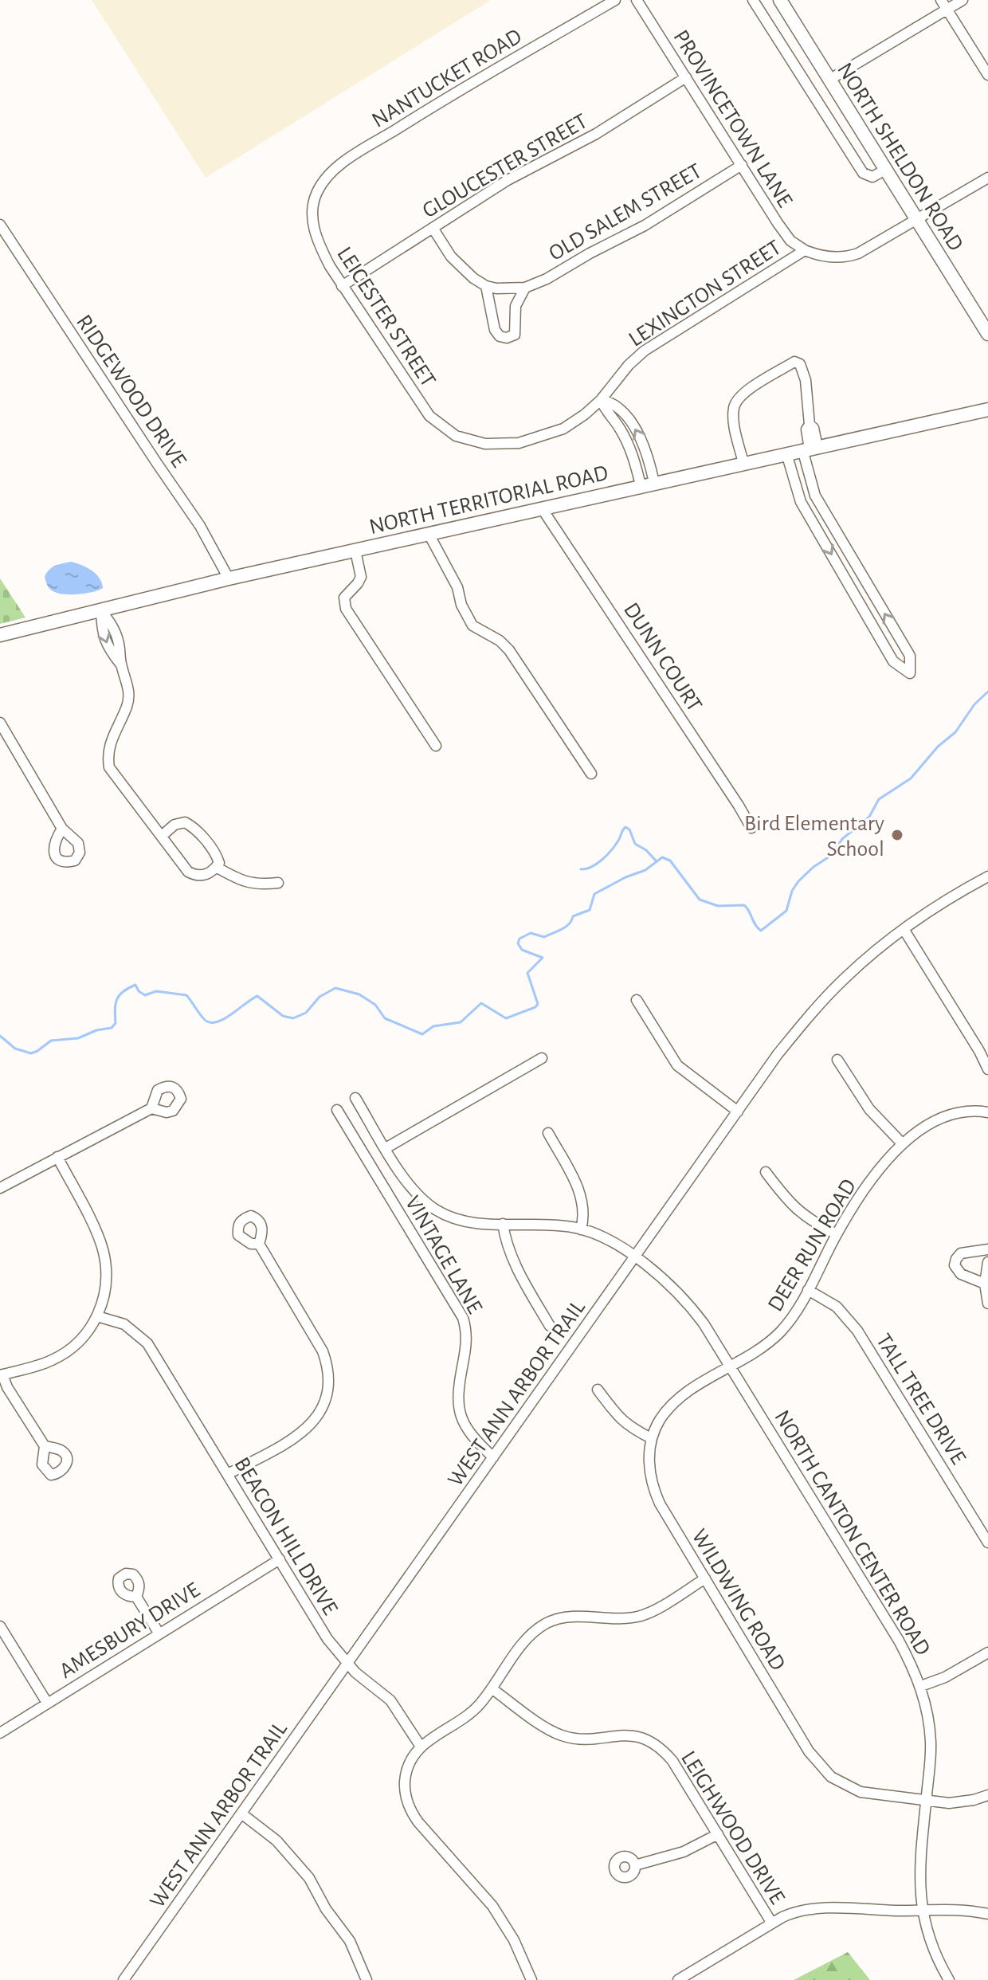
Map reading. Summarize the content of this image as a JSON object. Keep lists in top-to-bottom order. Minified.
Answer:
{"streets":{"main road":["NORTH SHELDON ROAD","NORTH TERRITORIAL ROAD"],"street":["NANTUCKET ROAD","PROVINCETOWN LANE","GLOUCESTER STREET","OLD SALEM STREET","LEXINGTON STREET","LEICESTER STREET","RIDGEWOOD DRIVE","DUNN COURT","DEER RUN ROAD","VINTAGE LANE","WEST ANN ARBOR TRAIL","TALL TREE DRIVE","NORTH CANTON CENTER ROAD","BEACON HILL DRIVE","WILDWING ROAD","AMESBURY DRIVE","LEIGHWOOD DRIVE"]},"crossings":[["NANTUCKET ROAD","LEICESTER STREET"],["PROVINCETOWN LANE","GLOUCESTER STREET"],["PROVINCETOWN LANE","OLD SALEM STREET"],["PROVINCETOWN LANE","LEXINGTON STREET"],["NORTH SHELDON ROAD","LEXINGTON STREET"],["GLOUCESTER STREET","LEICESTER STREET"],["LEXINGTON STREET","LEICESTER STREET"],["RIDGEWOOD DRIVE","NORTH TERRITORIAL ROAD"],["NORTH TERRITORIAL ROAD","DUNN COURT"],["DEER RUN ROAD","TALL TREE DRIVE"],["DEER RUN ROAD","NORTH CANTON CENTER ROAD"],["DEER RUN ROAD","WILDWING ROAD"],["VINTAGE LANE","WEST ANN ARBOR TRAIL"],["WEST ANN ARBOR TRAIL","NORTH CANTON CENTER ROAD"],["WEST ANN ARBOR TRAIL","BEACON HILL DRIVE"],["NORTH CANTON CENTER ROAD","WILDWING ROAD"],["BEACON HILL DRIVE","AMESBURY DRIVE"]],"places":["Bird Elementary School"]}
